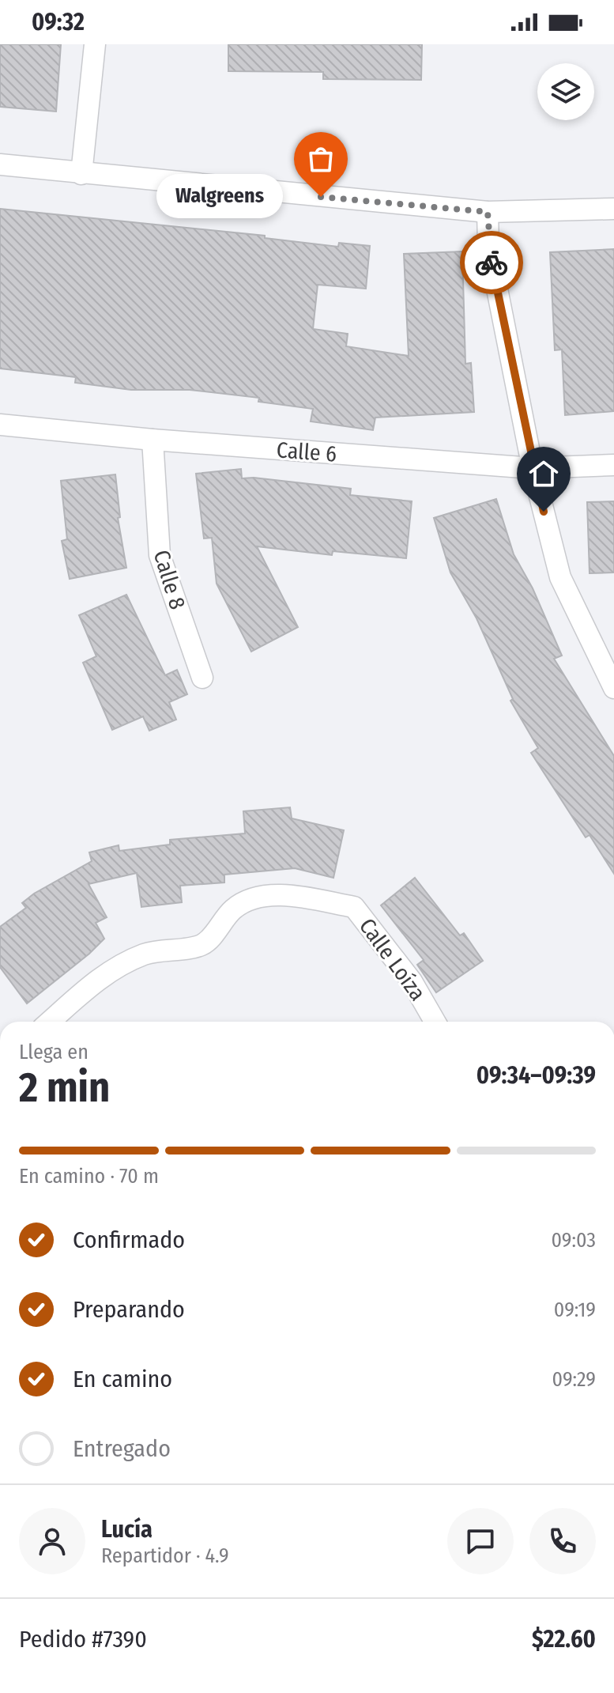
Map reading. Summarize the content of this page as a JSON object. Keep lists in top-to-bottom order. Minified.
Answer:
{"streets":{"street":["Calle 6","Calle 8","Calle Loíza"]},"crossings":[["Calle 6","Calle 8"]],"places":["Walgreens"],"page":{"status":"09:32","bubble":"Walgreens","heading":["2 min","Llega en","09:34–09:39"],"panel":["Lucía","Repartidor · 4.9","Pedido #7390","$22.60"],"bar":"En camino · 70 m","list":[["Confirmado","09:03"],["Preparando","09:19"],["En camino","09:29"],"Entregado"]}}
